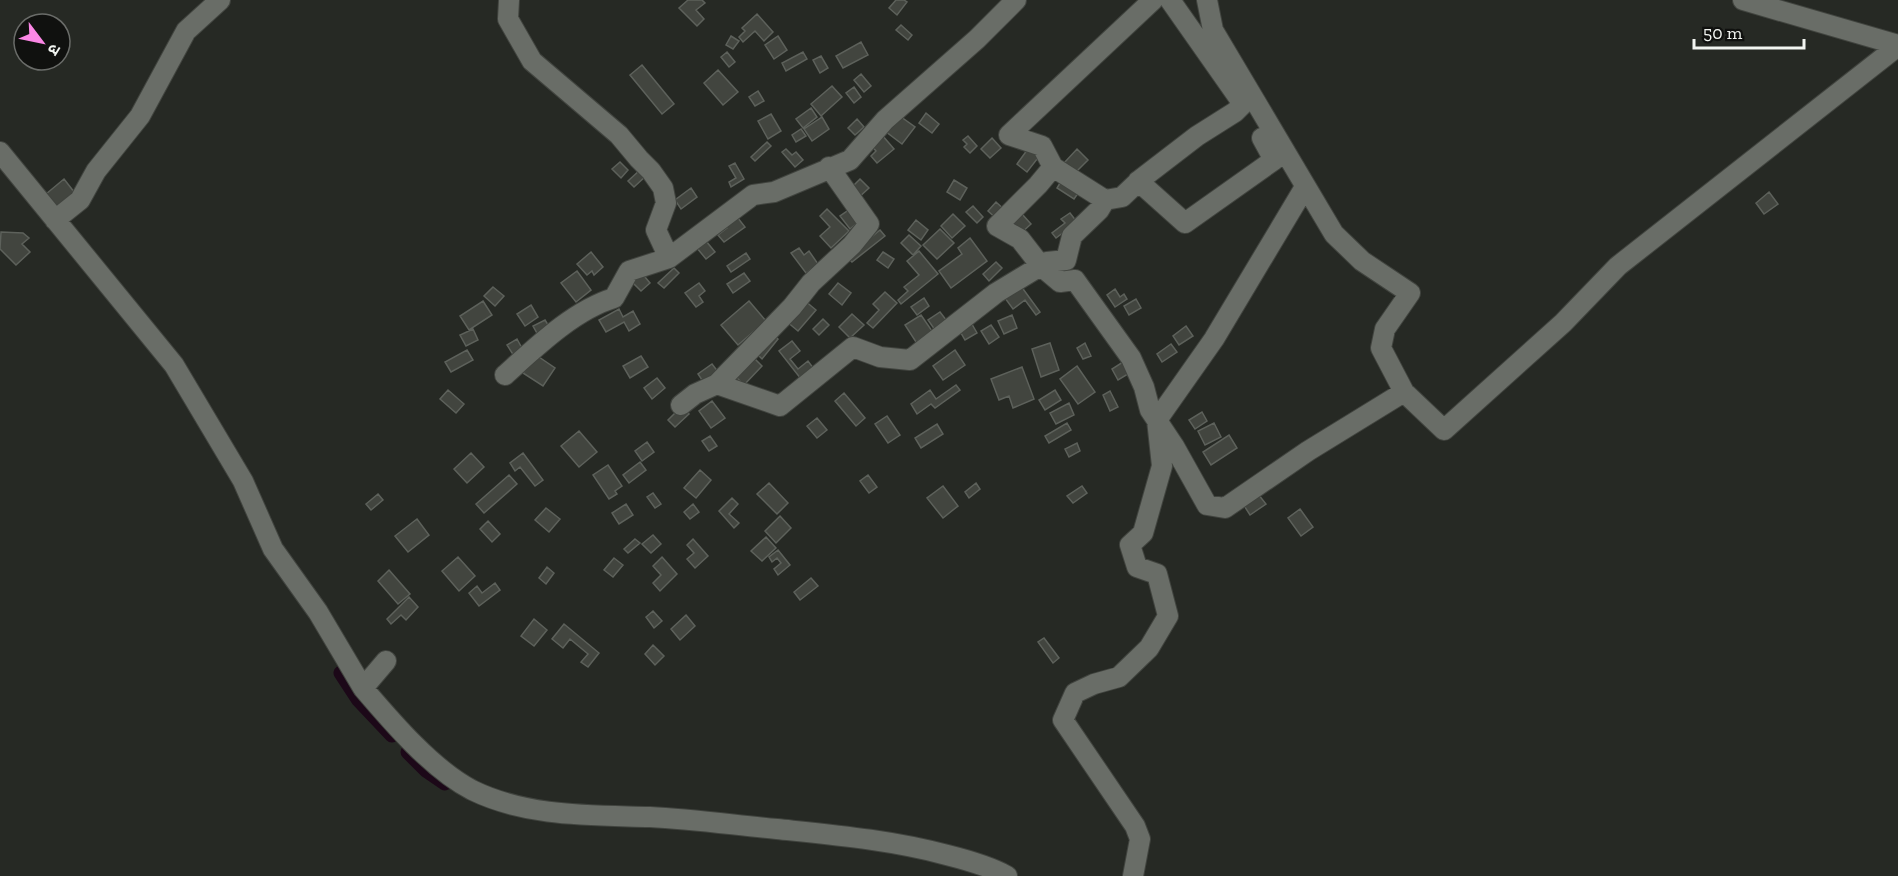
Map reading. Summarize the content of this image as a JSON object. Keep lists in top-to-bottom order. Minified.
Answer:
{"scale_bar":"50 m","north":"bottom right"}
